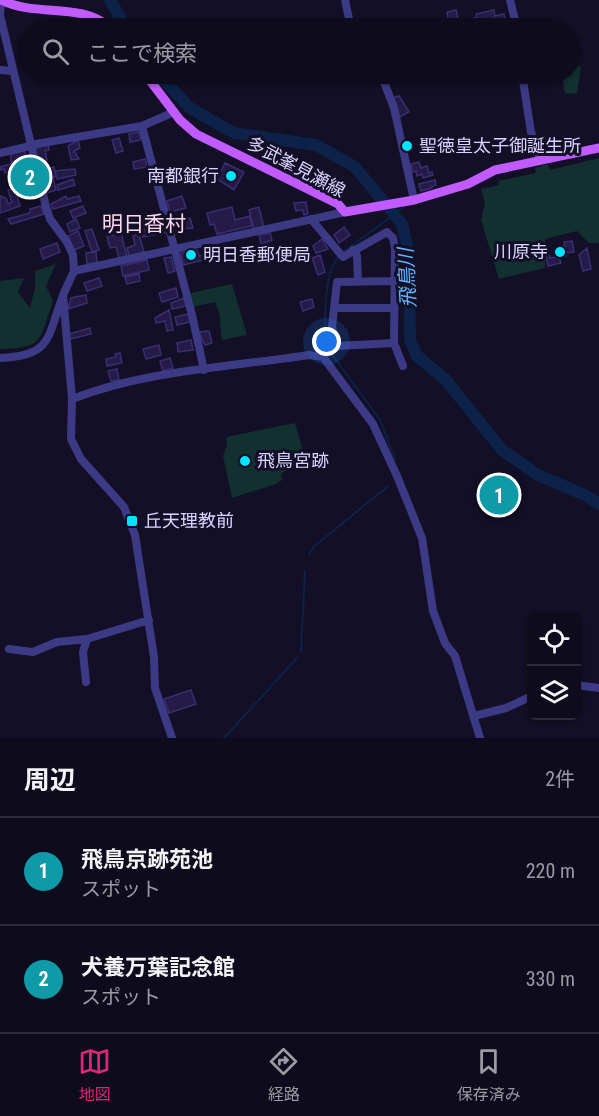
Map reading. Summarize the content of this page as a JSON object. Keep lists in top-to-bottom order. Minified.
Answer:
{"streets":{"main road":["多武峯見瀬線"]},"districts":["明日香村"],"water":["飛鳥川"],"places":{"other":["聖徳皇太子御誕生所","南都銀行","川原寺","明日香郵便局","飛鳥宮跡"],"transit":["丘天理教前"]},"page":{"search":"ここで検索","pins":["2","1"],"heading":["周辺","2件"],"list":[{"mark":"1","name":"飛鳥京跡苑池","note":"スポット","value":"220 m"},{"mark":"2","name":"犬養万葉記念館","note":"スポット","value":"330 m"}],"nav":["地図","経路","保存済み"]}}
